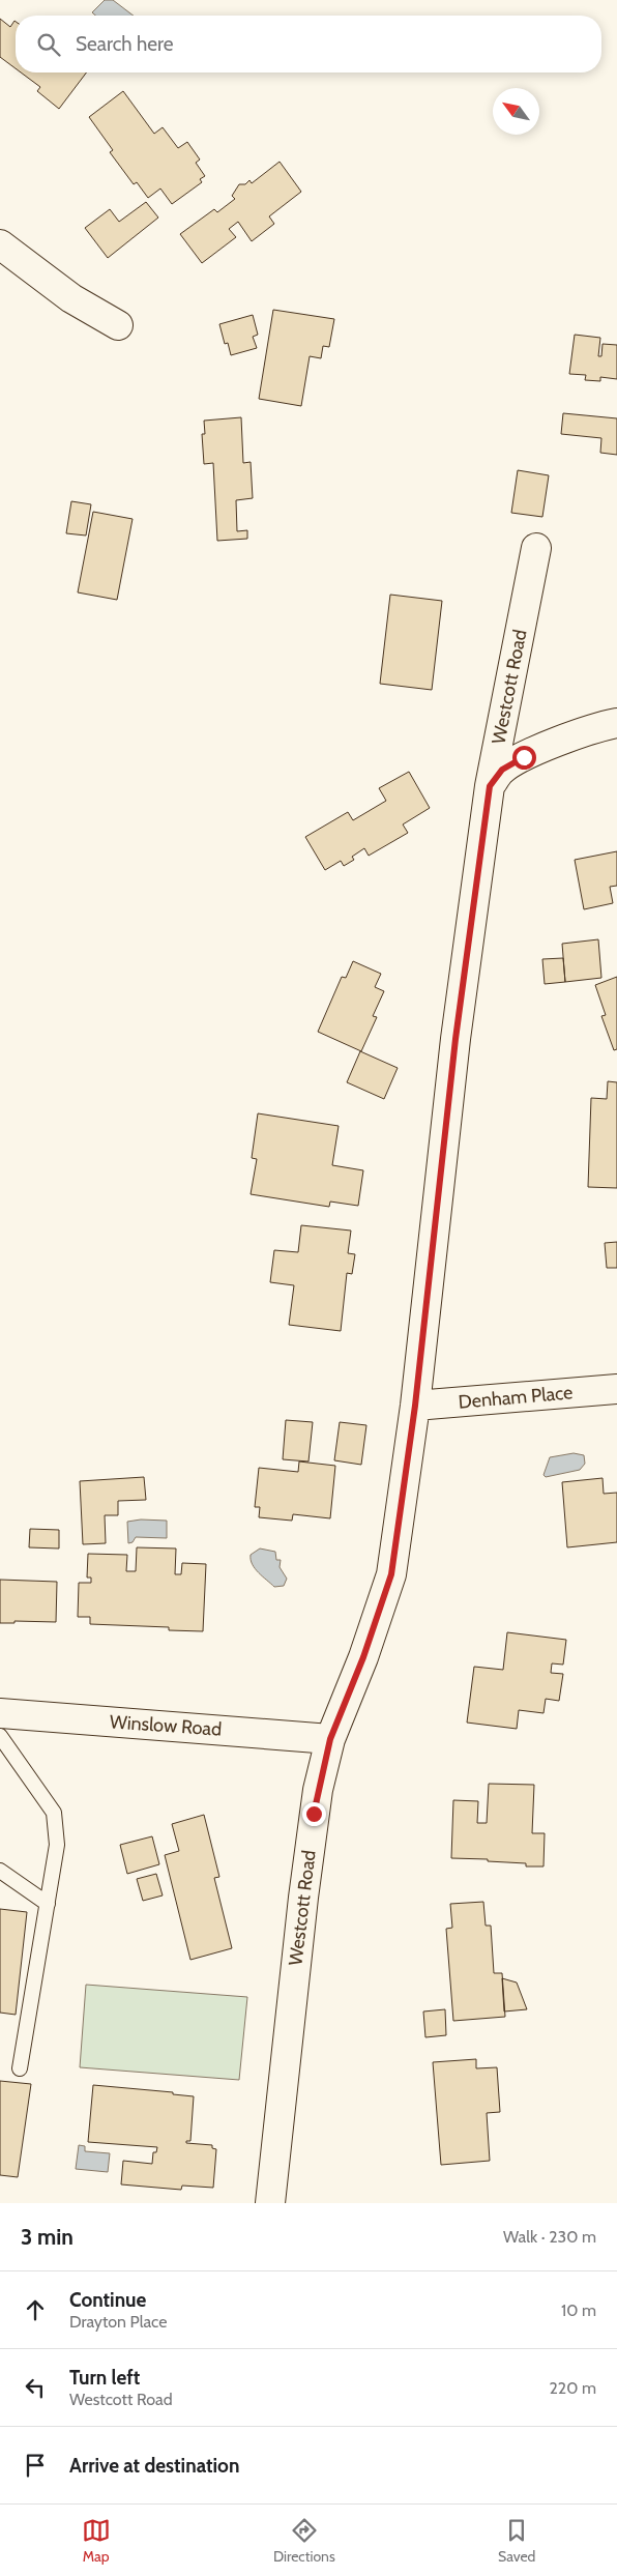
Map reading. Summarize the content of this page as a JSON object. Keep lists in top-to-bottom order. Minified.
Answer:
{"streets":{"street":["Westcott Road","Denham Place","Winslow Road"]},"crossings":[["Westcott Road","Denham Place"],["Westcott Road","Winslow Road"]],"north":"top left","page":{"search":"Search here","heading":["3 min","Walk · 230 m"],"list":[["Continue","Drayton Place","10 m"],["Turn left","Westcott Road","220 m"],"Arrive at destination"],"nav":["Map","Directions","Saved"]}}
